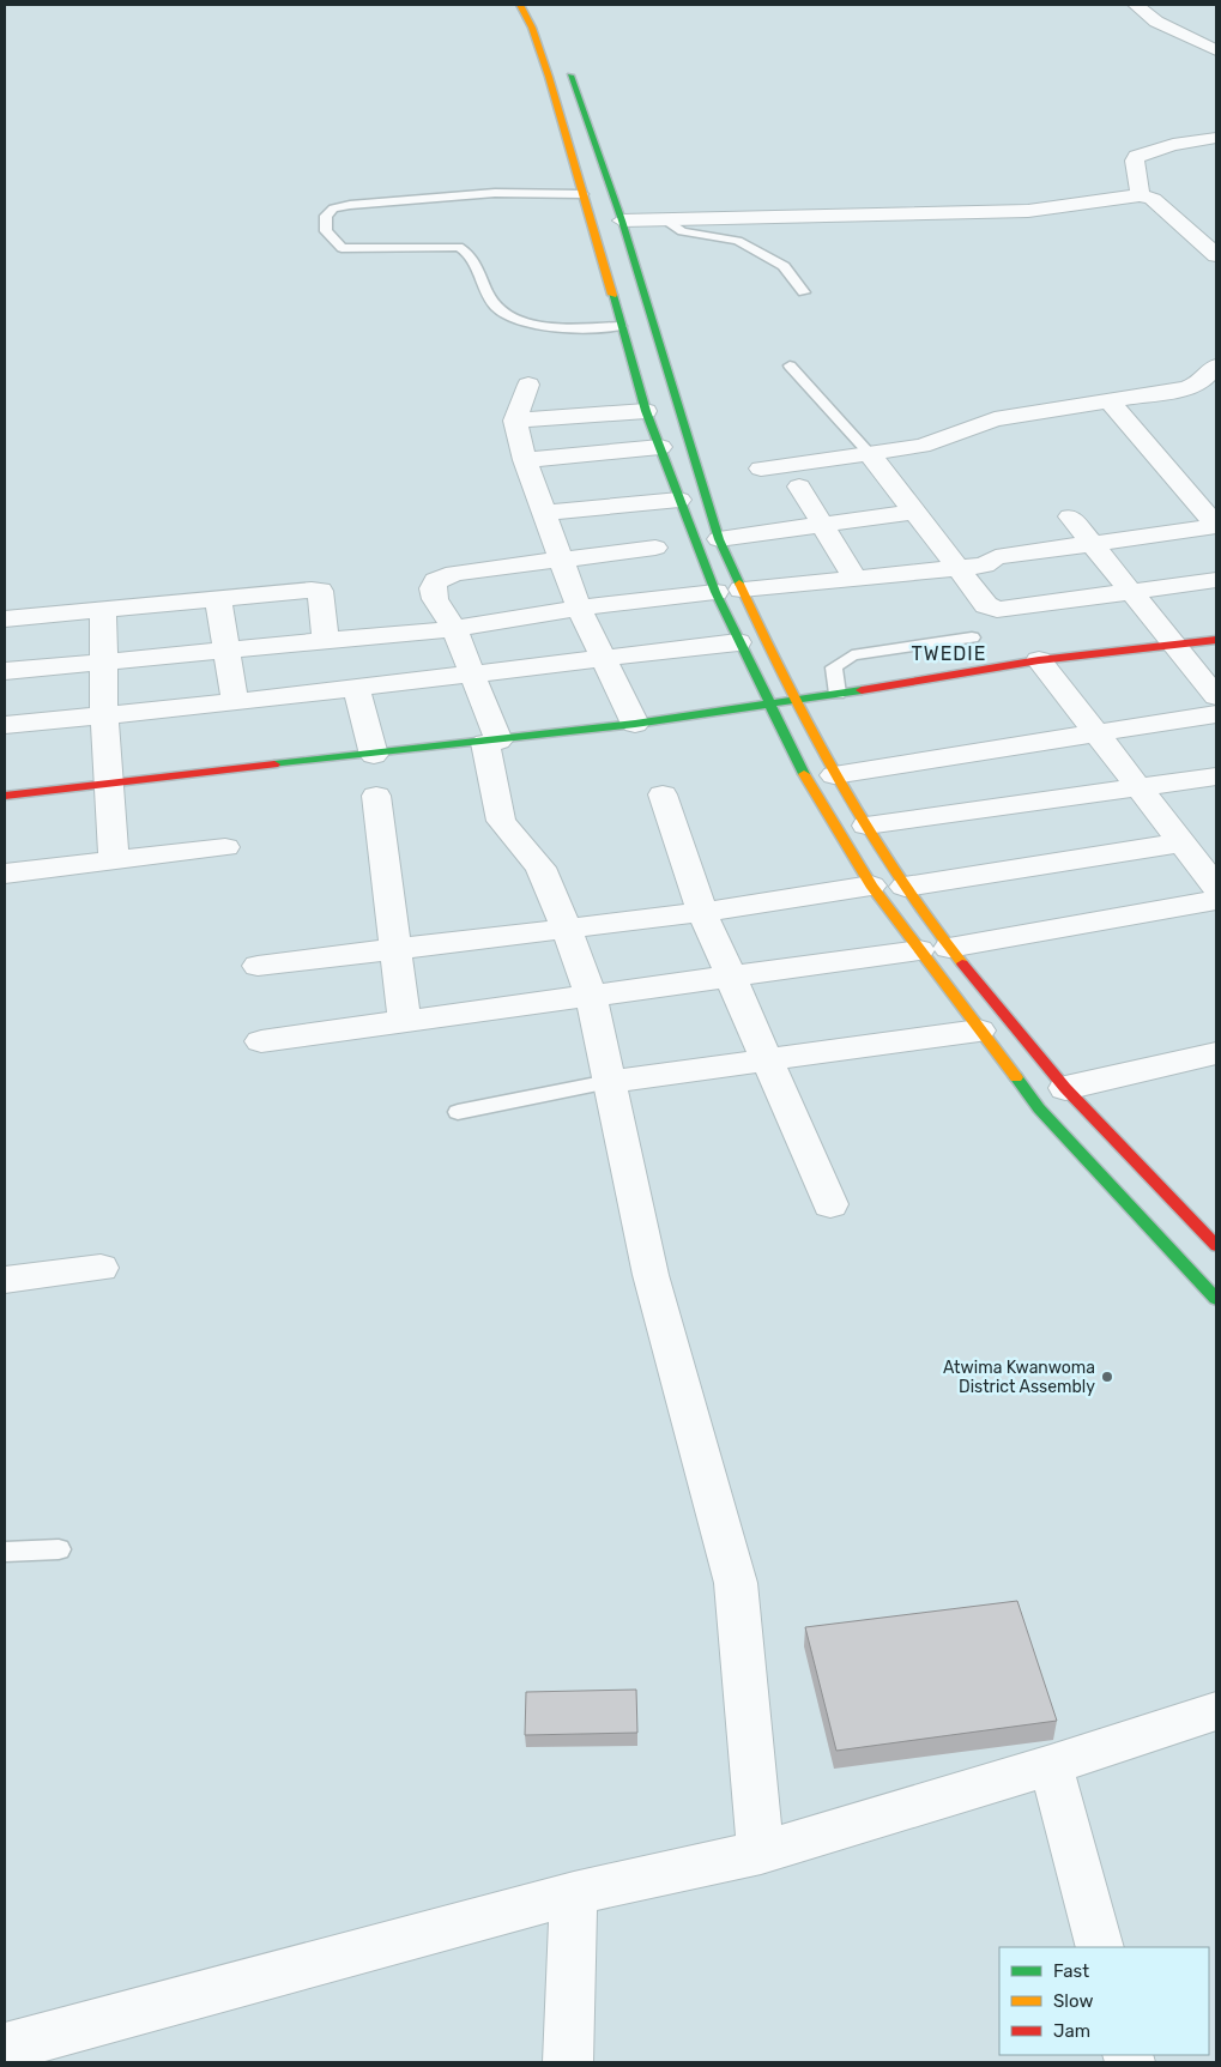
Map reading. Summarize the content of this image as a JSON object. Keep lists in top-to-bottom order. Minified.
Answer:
{"districts":["TWEDIE"],"places":["Atwima Kwanwoma District Assembly"],"legend":["Fast","Slow","Jam"]}
